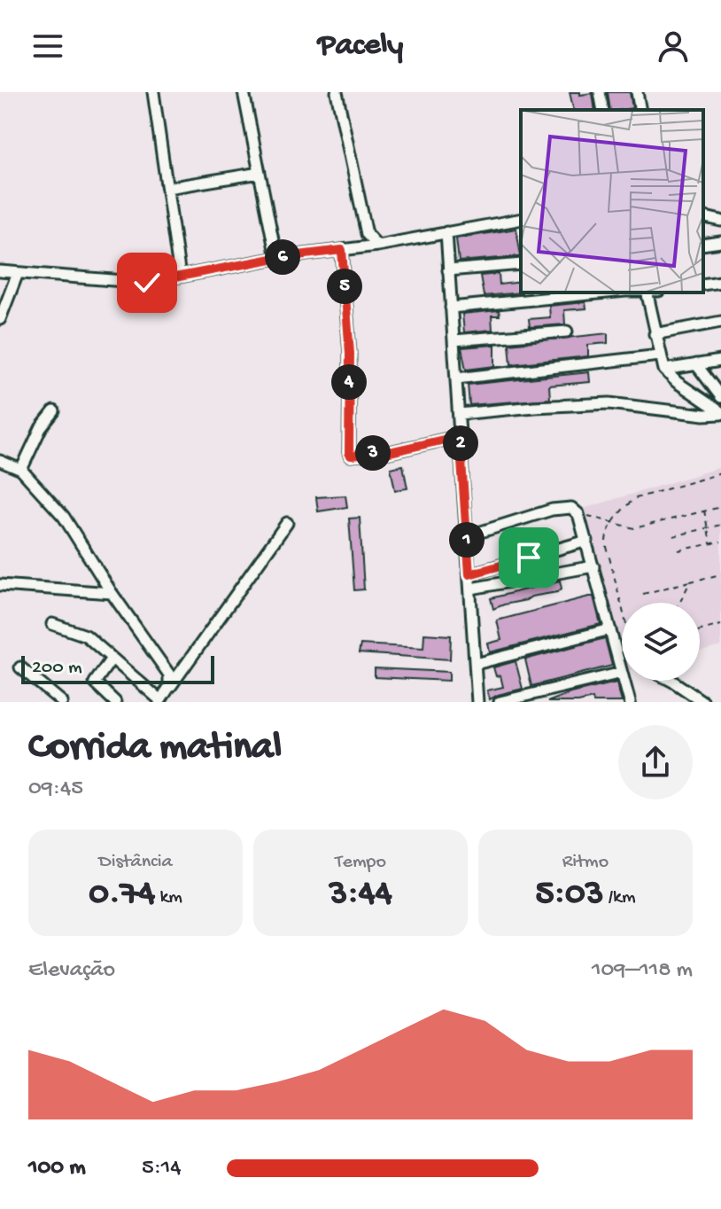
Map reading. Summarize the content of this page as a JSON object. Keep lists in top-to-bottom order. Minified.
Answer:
{"scale_bar":"200 m","page":{"header":"Pacely","pins":["6","5","4","2","3","1"],"scale":"200 m","heading":["Corrida matinal","09:45"],"stats":[["Distância","0.74 km"],["Tempo","3:44"],["Ritmo","5:03 /km"]],"chart":["Elevação","109–118 m"],"list":[{"name":"100 m","note":"5:14"}]}}
